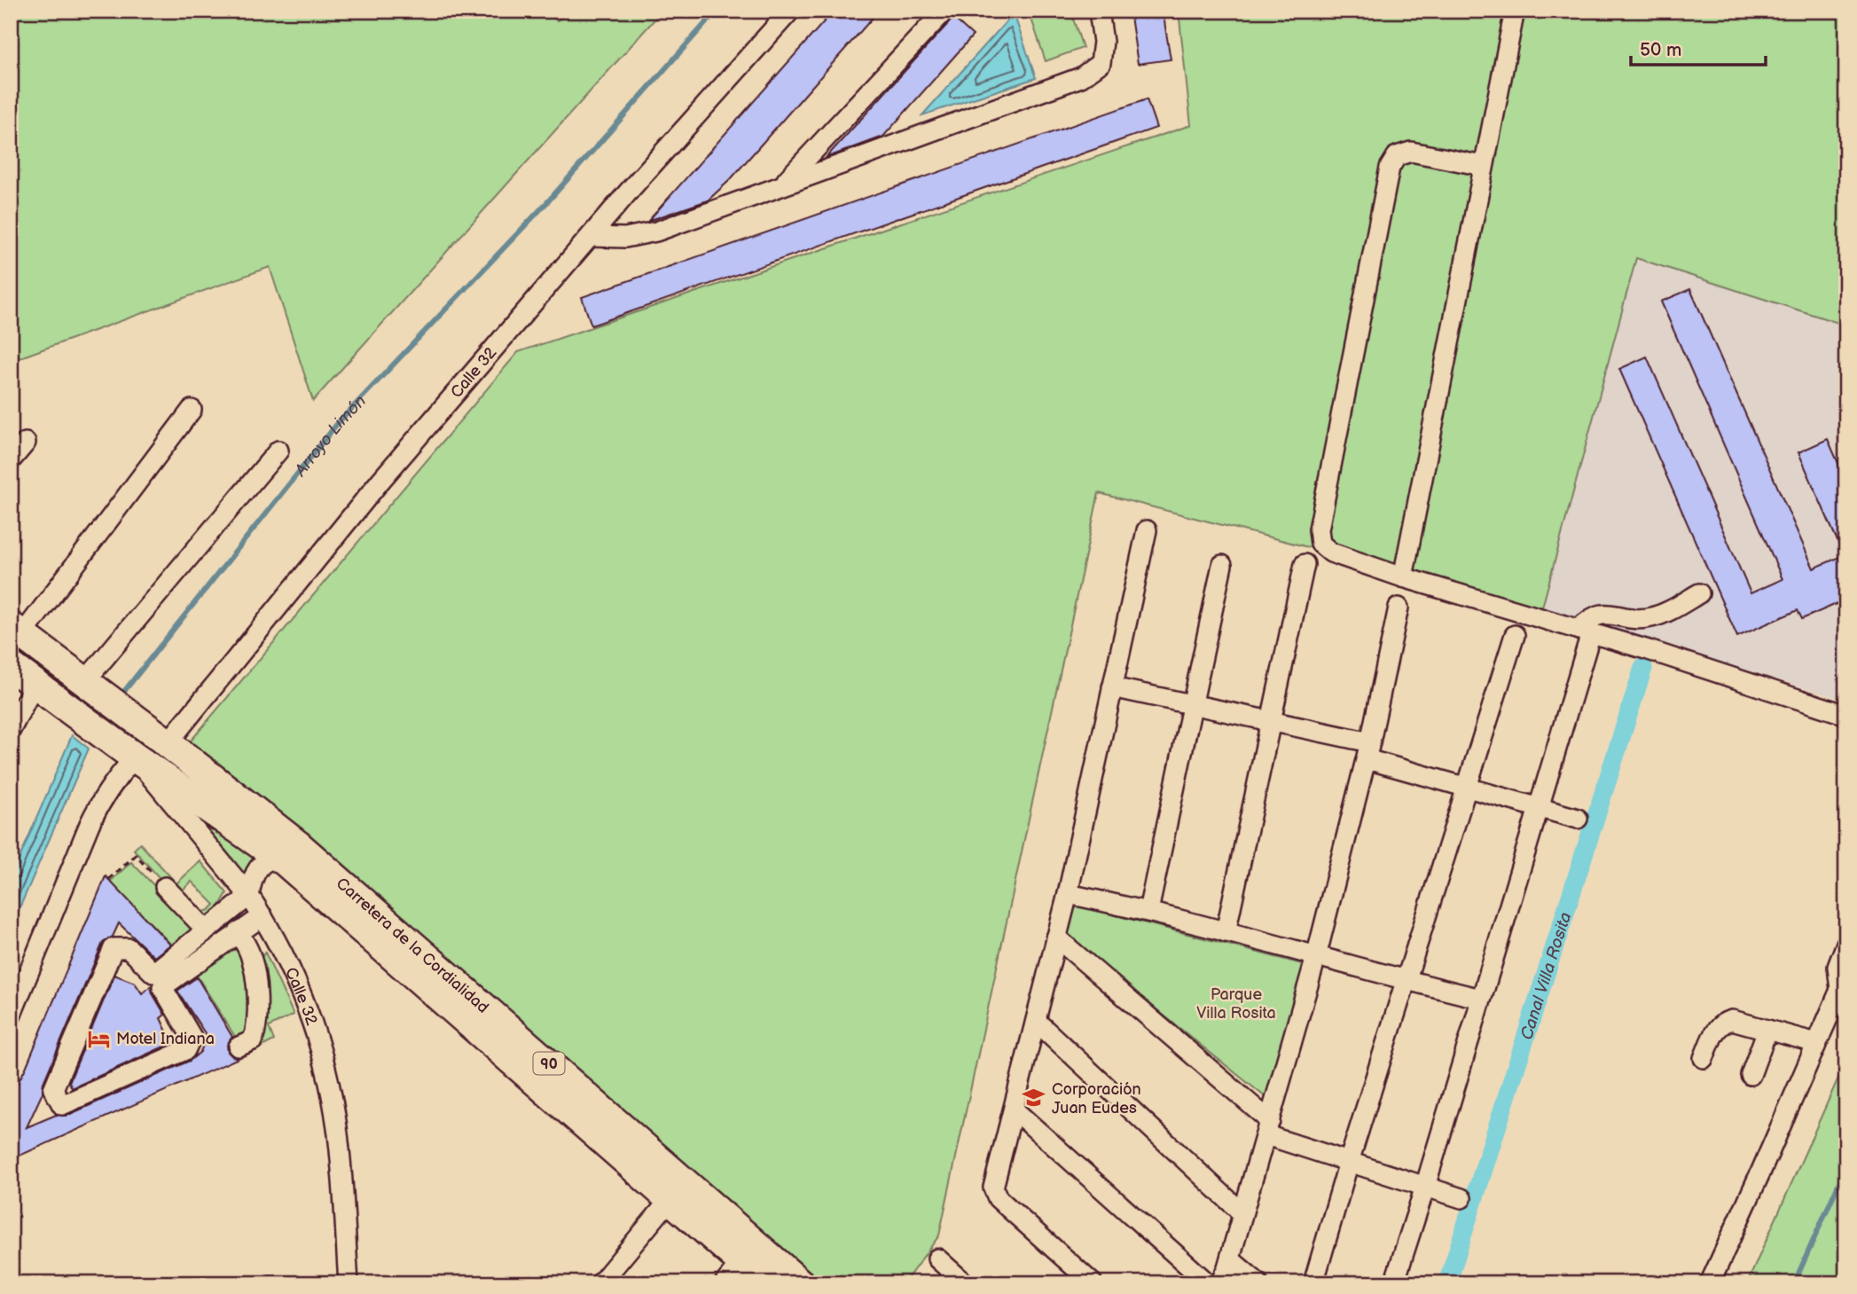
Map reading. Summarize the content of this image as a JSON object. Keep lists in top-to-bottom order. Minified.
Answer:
{"streets":{"highway":["Carretera de la Cordialidad","90"],"street":["Calle 32"]},"crossings":[["Calle 32","Carretera de la Cordialidad"]],"water":["Arroyo Limón","Canal Villa Rosita"],"parks":["Parque Villa Rosita"],"places":{"hotel":["Motel Indiana"],"school or university":["Corporación Juan Eudes"]},"scale_bar":"50 m"}
